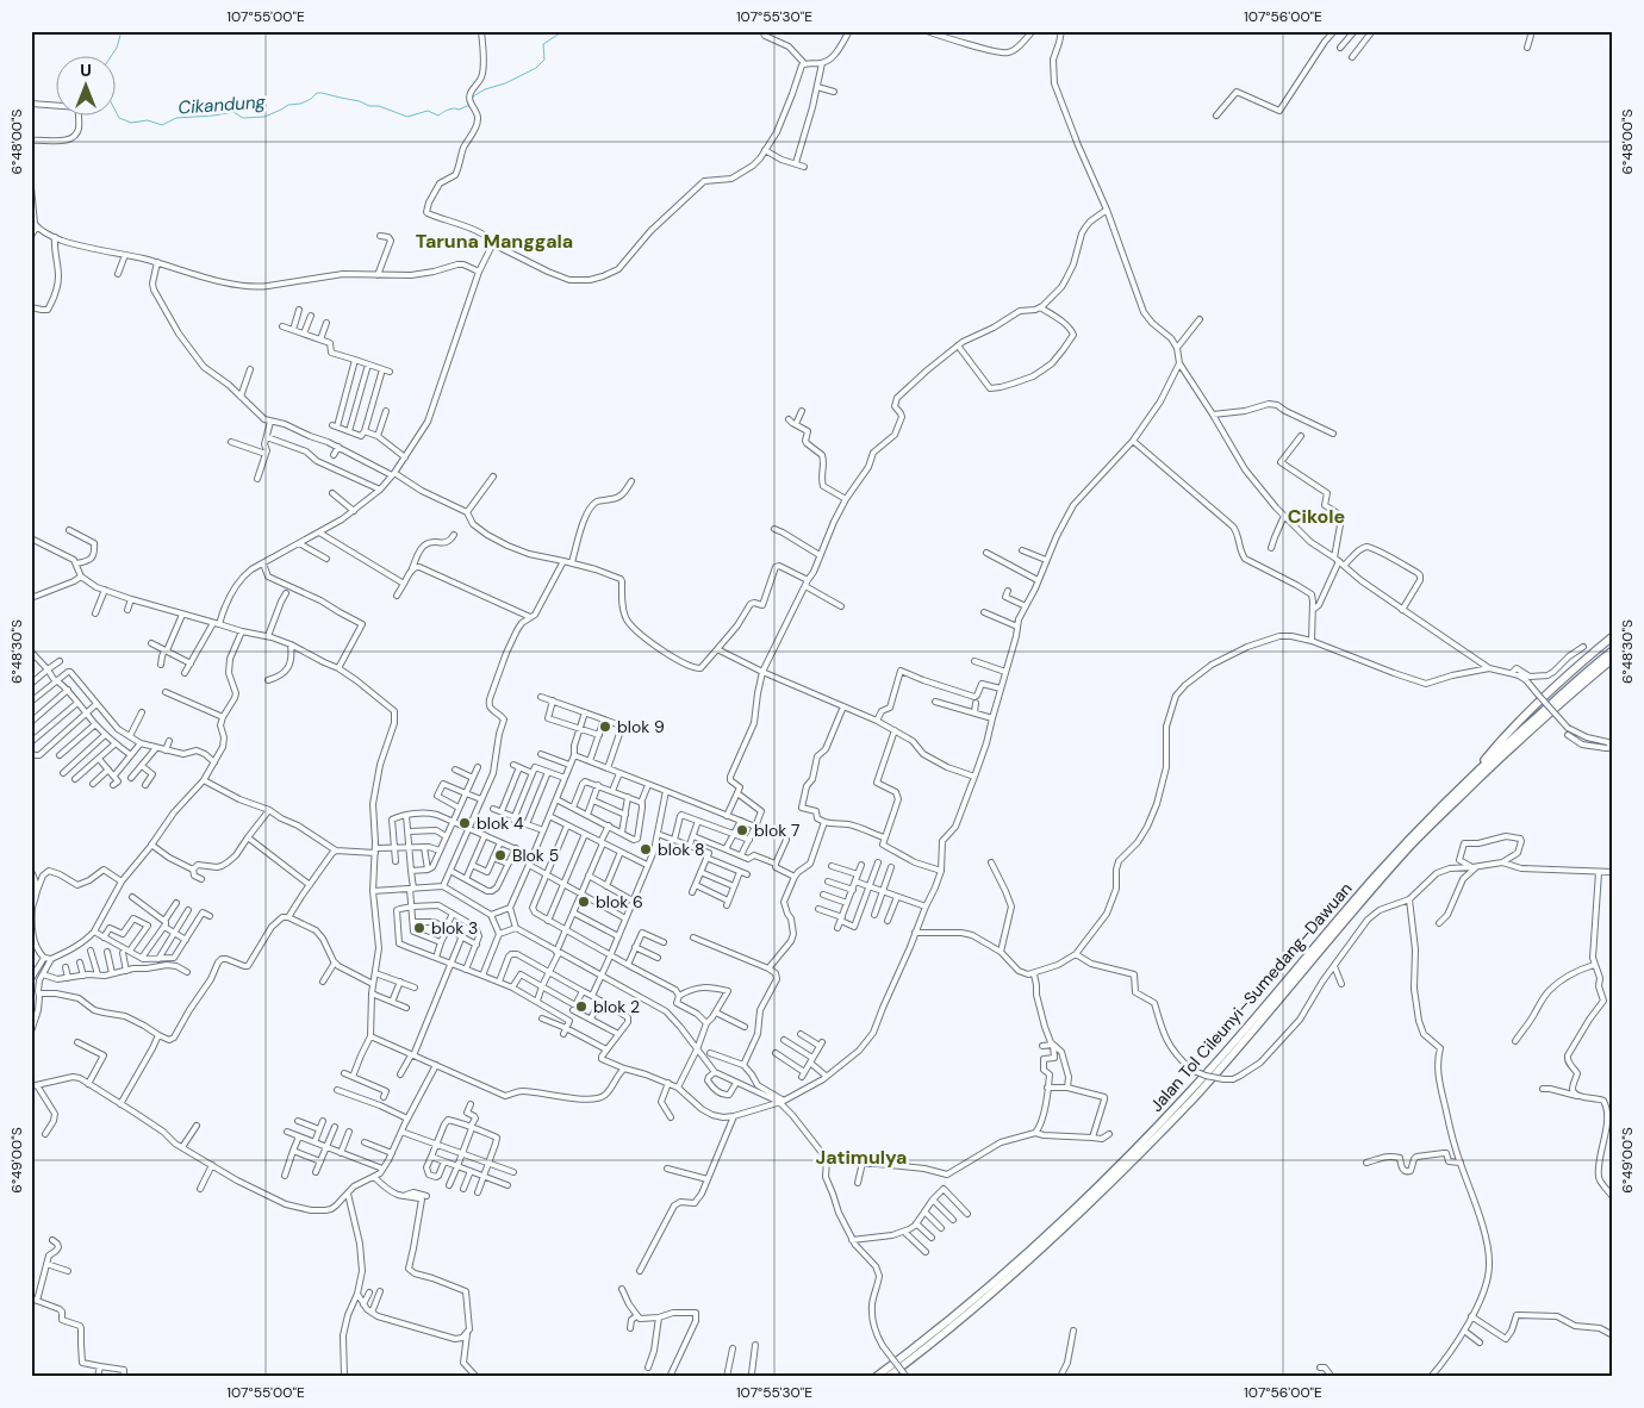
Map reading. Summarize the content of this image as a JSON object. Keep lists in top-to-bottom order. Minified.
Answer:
{"streets":{"highway":["Jalan Tol Cileunyi–Sumedang–Dawuan"]},"districts":["Taruna Manggala","Cikole","Jatimulya"],"water":["Cikandung"],"places":["blok 9","blok 4","blok 7","blok 8","Blok 5","blok 6","blok 3","blok 2"],"north":"top","coordinates":["107°55'00\"E","107°55'30\"E","107°56'00\"E","6°48'00\"S","6°48'30\"S","6°49'00\"S"]}
